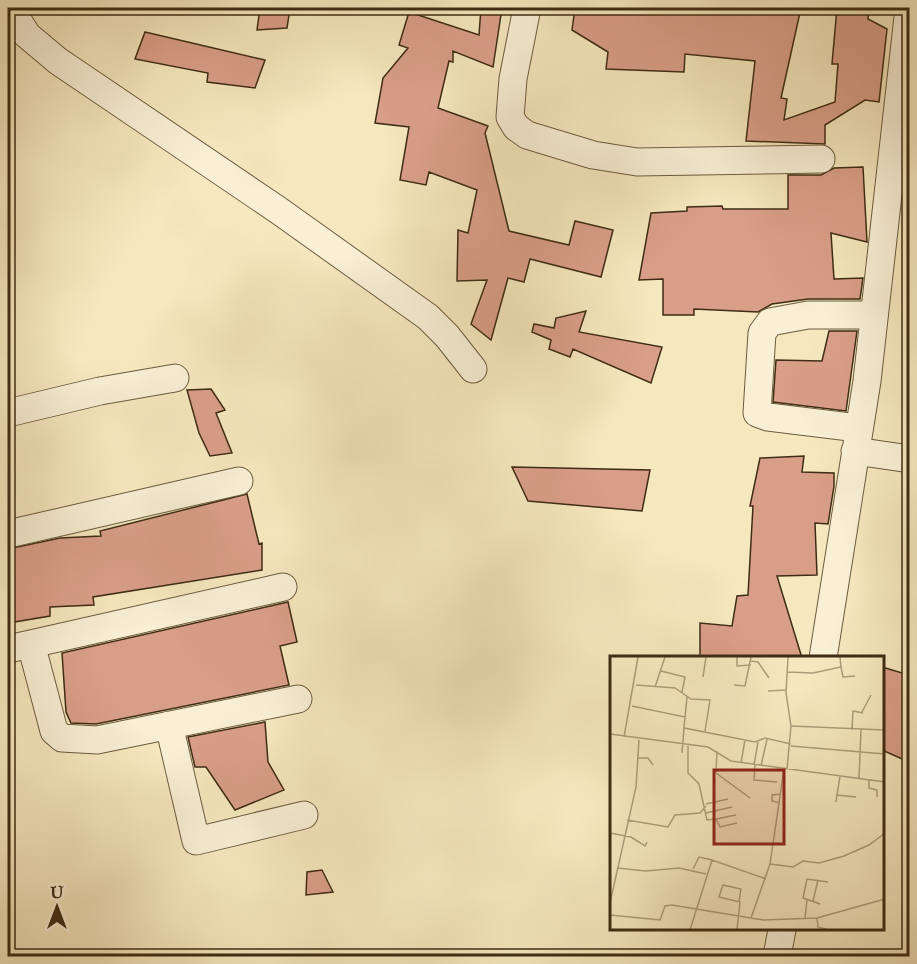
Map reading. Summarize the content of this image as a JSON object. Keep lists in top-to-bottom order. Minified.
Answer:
{"north":"top"}
